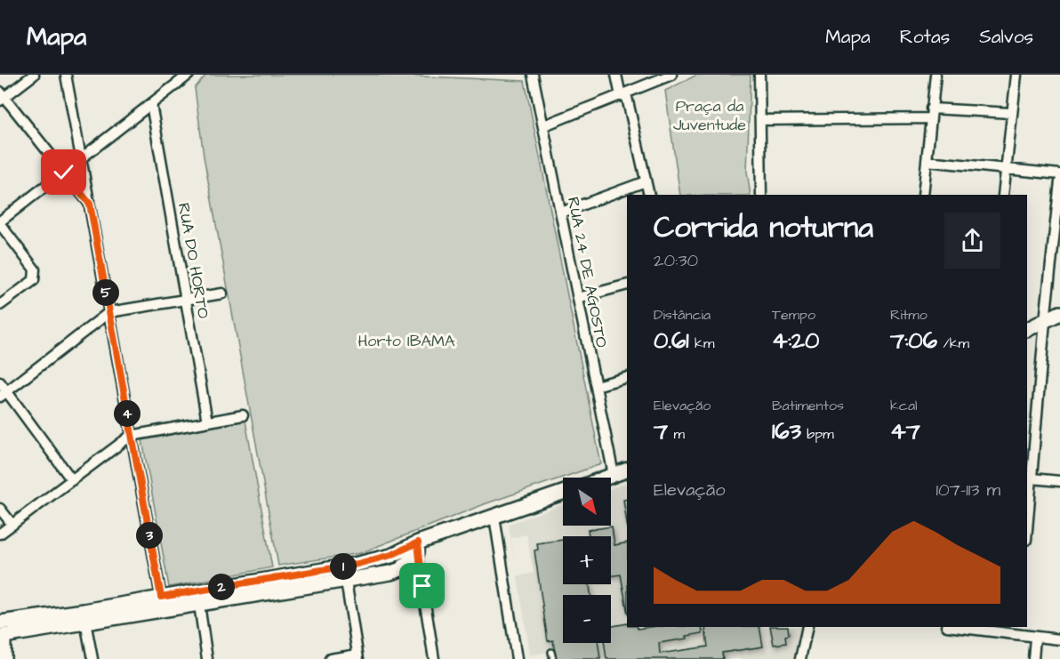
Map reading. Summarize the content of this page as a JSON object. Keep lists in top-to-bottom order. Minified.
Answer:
{"streets":{"street":["RUA DO HORTO","RUA 24 DE AGOSTO"]},"parks":["Praça da Juventude","Horto IBAMA"],"north":"bottom right","page":{"header":"Mapa","nav":["Mapa","Rotas","Salvos"],"heading":["Corrida noturna","20:30"],"pins":["5","4","3","1","2"],"stats":[["Distância","0.61 km"],["Tempo","4:20"],["Ritmo","7:06 /km"],["Elevação","7 m"],["Batimentos","163 bpm"],["kcal","47"]],"chart":["Elevação","107–113 m"],"map_buttons":["+","−"]}}
